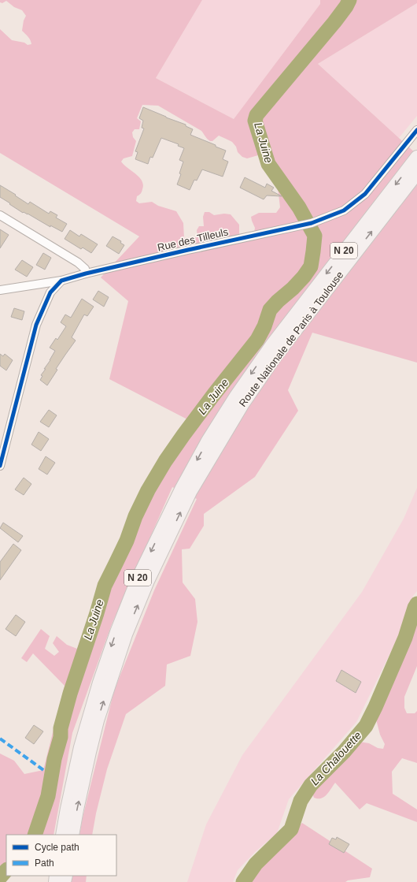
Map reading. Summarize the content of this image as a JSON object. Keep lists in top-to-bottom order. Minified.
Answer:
{"streets":{"main road":["N 20","Route Nationale de Paris à Toulouse"],"street":["Rue des Tilleuls"]},"water":["La Juine","La Chalouette"],"legend":["Cycle path","Path"]}
